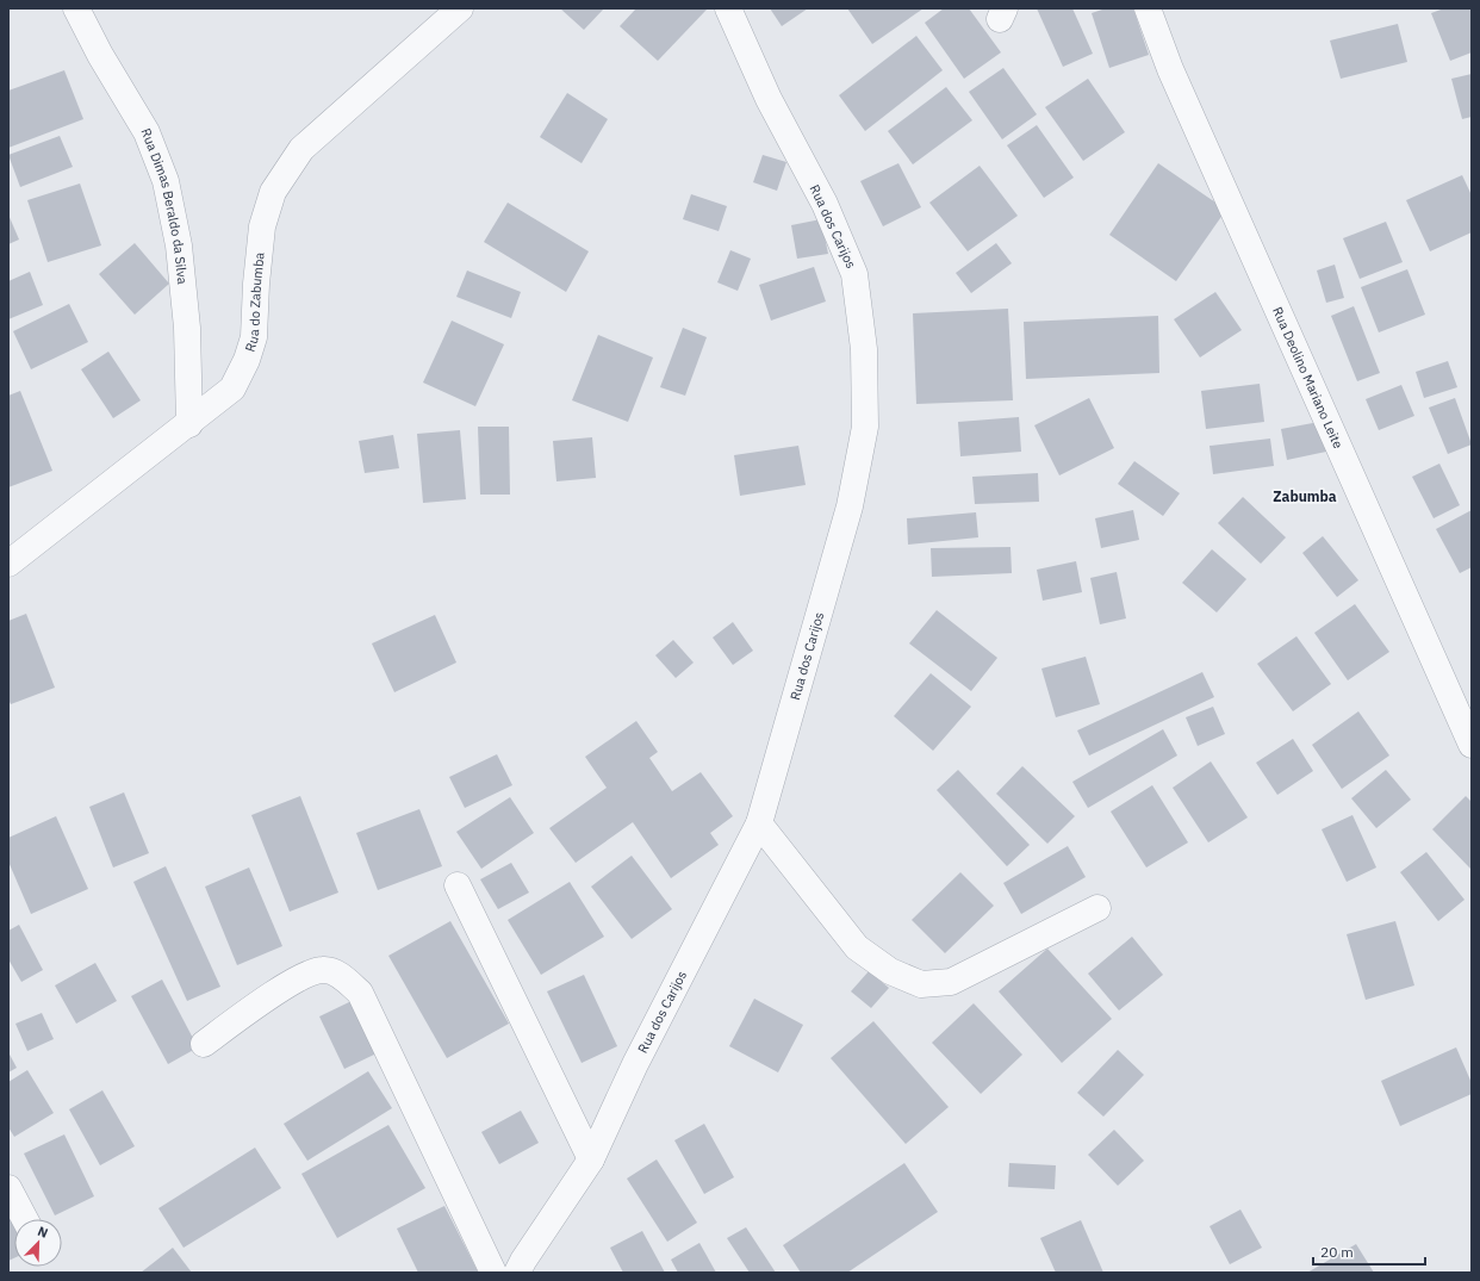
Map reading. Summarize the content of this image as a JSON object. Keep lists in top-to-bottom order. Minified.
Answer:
{"streets":{"street":["Rua Dimas Beraldo da Silva","Rua dos Carijos","Rua do Zabumba","Rua Deolino Mariano Leite"]},"crossings":[["Rua Dimas Beraldo da Silva","Rua do Zabumba"]],"districts":["Zabumba"],"scale_bar":"20 m","north":"top right"}
